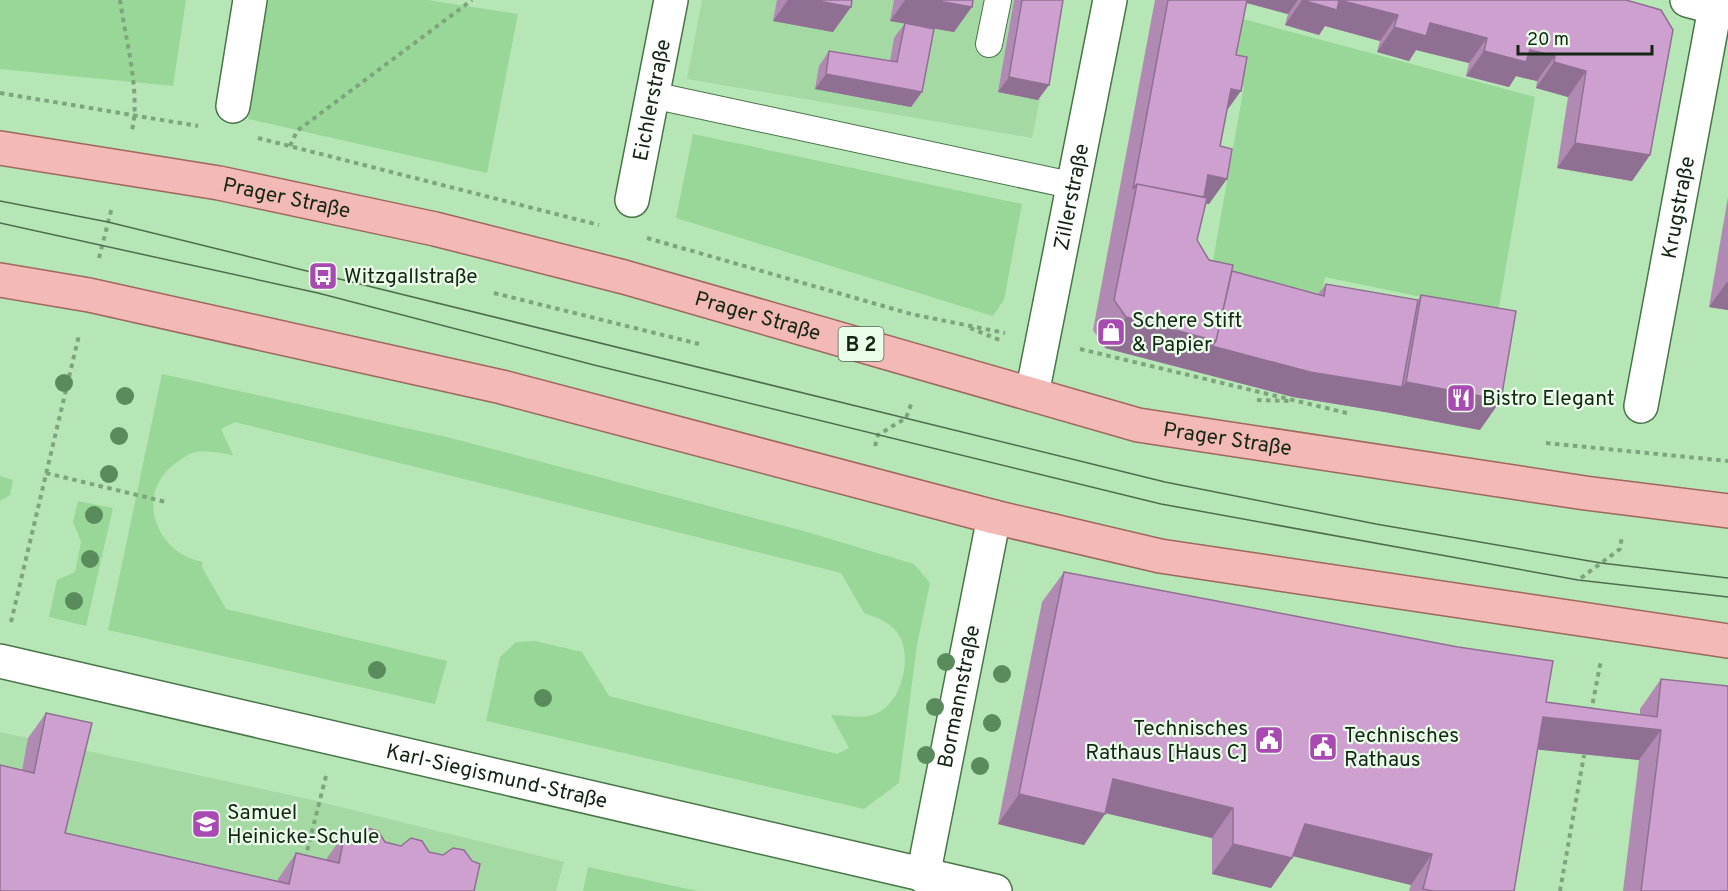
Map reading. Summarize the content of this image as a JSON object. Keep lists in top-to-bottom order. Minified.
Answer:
{"streets":{"main road":["Prager Straße","B 2"],"street":["Eichlerstraße","Zillerstraße","Krugstraße","Bormannstraße","Karl-Siegismund-Straße"]},"crossings":[["Prager Straße","Zillerstraße"],["Bormannstraße","Karl-Siegismund-Straße"]],"places":{"bus stop":["Witzgallstraße"],"shop":["Schere Stift & Papier"],"restaurant":["Bistro Elegant"],"public building":["Technisches Rathaus [Haus C]","Technisches Rathaus"],"school or university":["Samuel Heinicke-Schule"]},"scale_bar":"20 m"}
